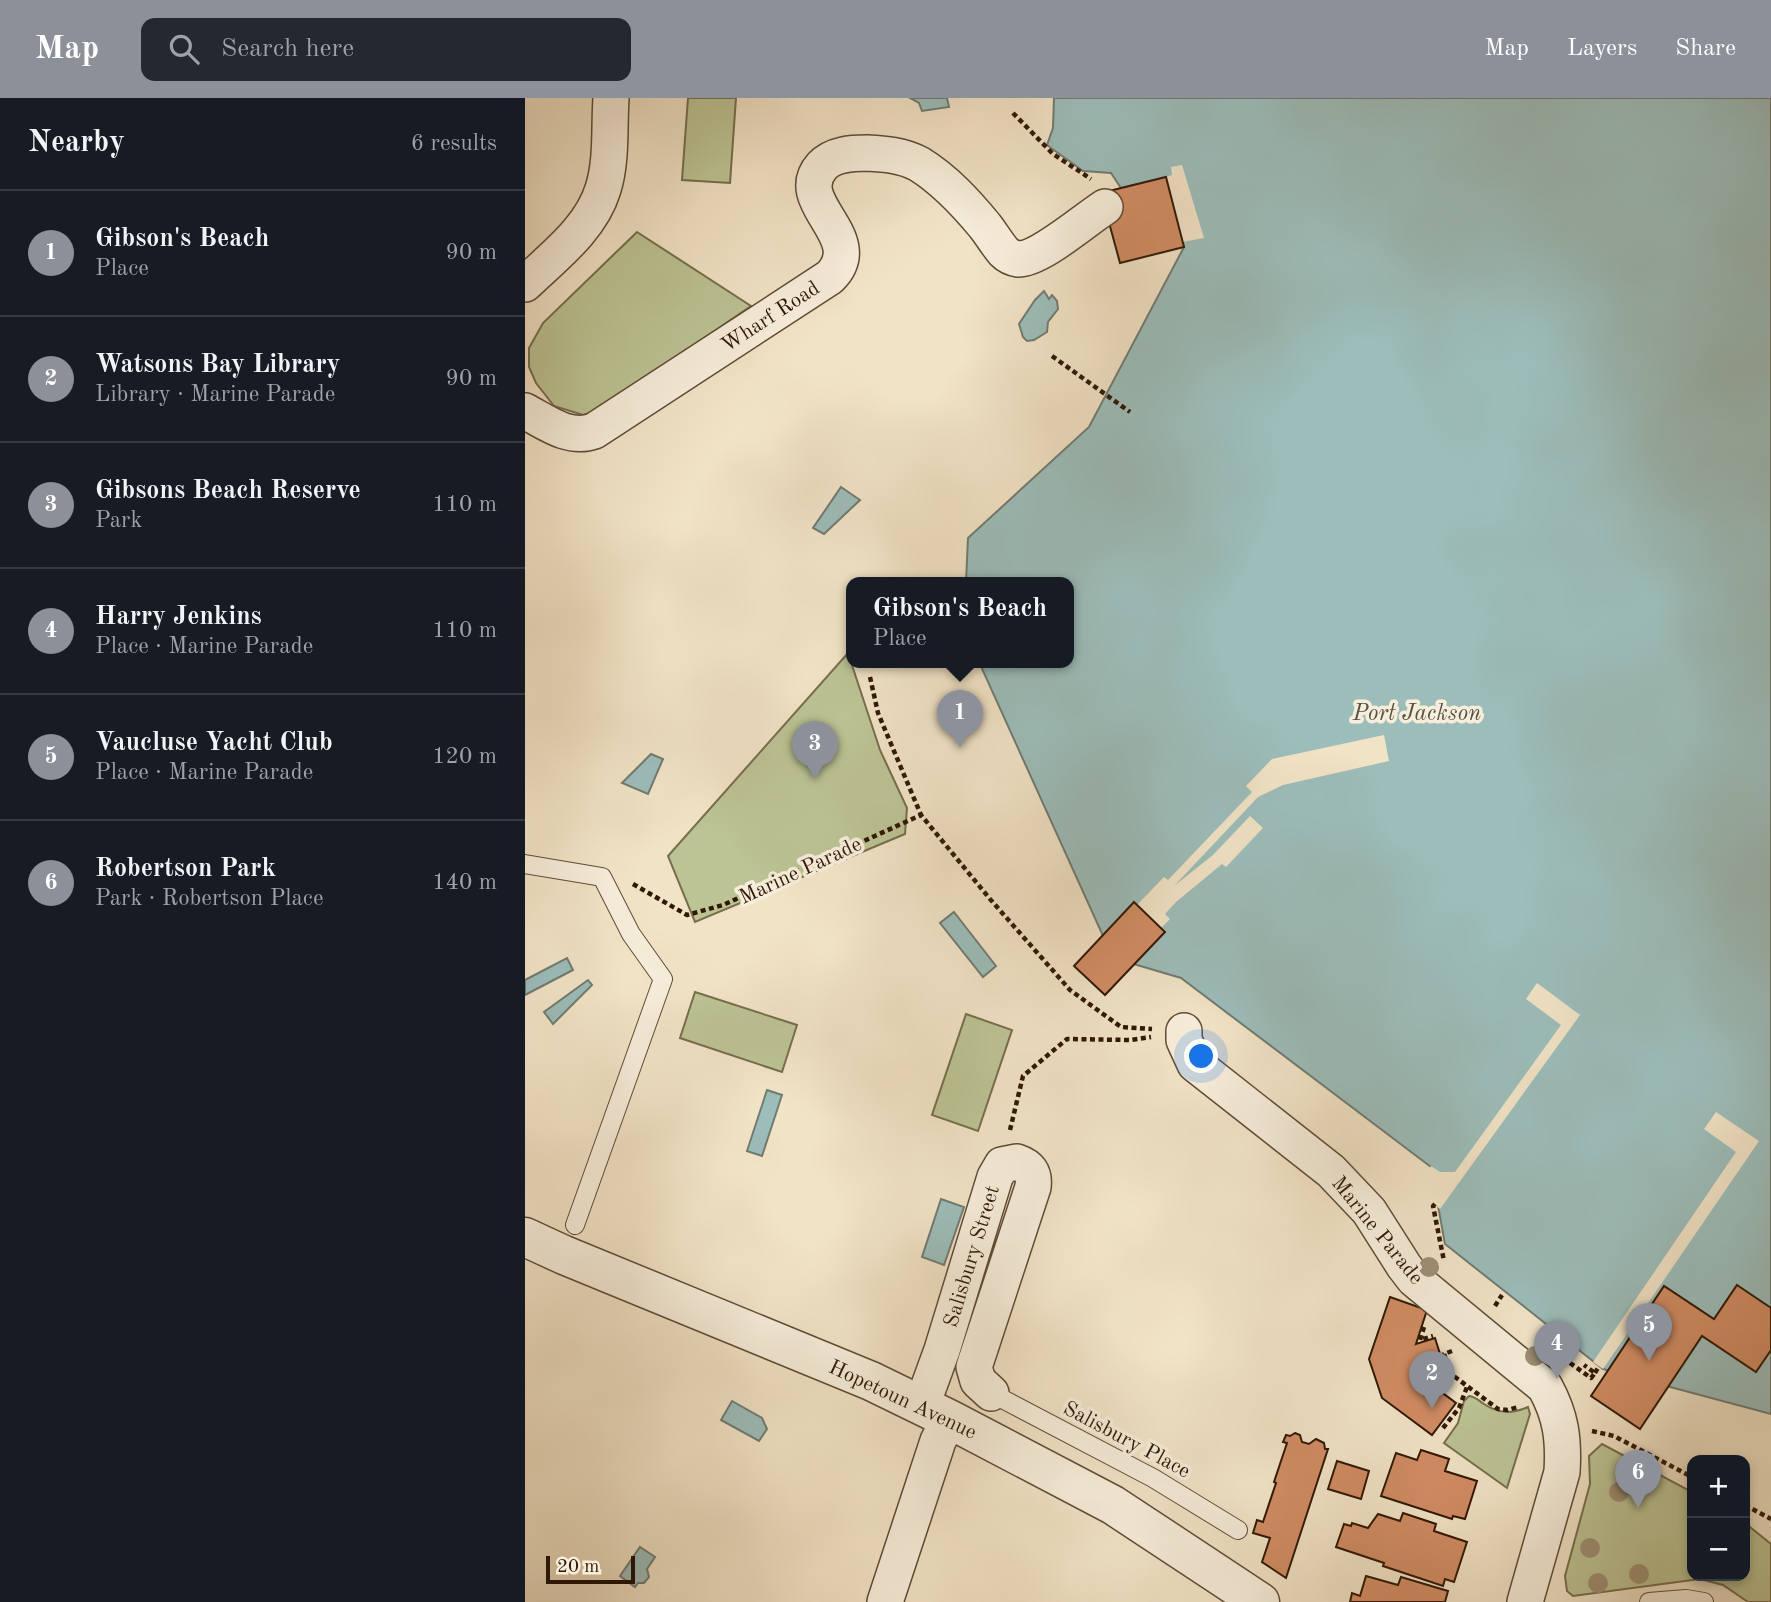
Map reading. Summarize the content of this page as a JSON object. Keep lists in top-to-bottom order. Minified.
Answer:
{"streets":{"street":["Wharf Road","Marine Parade","Salisbury Street","Hopetoun Avenue"],"lane":["Salisbury Place"]},"crossings":[["Salisbury Street","Hopetoun Avenue"],["Salisbury Street","Salisbury Place"]],"water":["Port Jackson"],"scale_bar":"20 m","page":{"header":"Map","search":"Search here","nav":["Map","Layers","Share"],"heading":["Nearby","6 results"],"list":[{"mark":"1","name":"Gibson's Beach","note":"Place","value":"90 m"},{"mark":"2","name":"Watsons Bay Library","note":"Library · Marine Parade","value":"90 m"},{"mark":"3","name":"Gibsons Beach Reserve","note":"Park","value":"110 m"},{"mark":"4","name":"Harry Jenkins","note":"Place · Marine Parade","value":"110 m"},{"mark":"5","name":"Vaucluse Yacht Club","note":"Place · Marine Parade","value":"120 m"},{"mark":"6","name":"Robertson Park","note":"Park · Robertson Place","value":"140 m"}],"popup":["Gibson's Beach","Place"],"pins":["1","3","5","4","2","6"],"map_buttons":["+","−"],"scale":"20 m"}}
